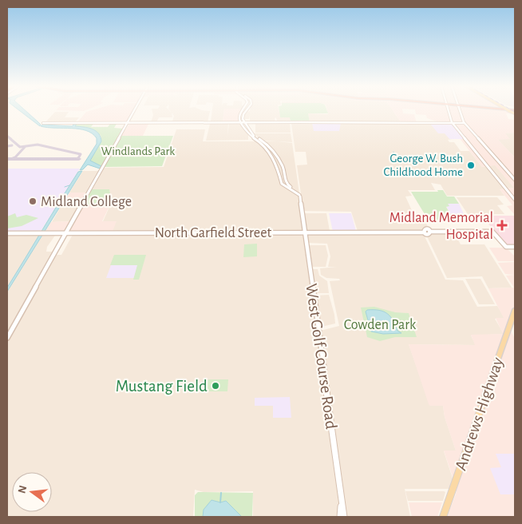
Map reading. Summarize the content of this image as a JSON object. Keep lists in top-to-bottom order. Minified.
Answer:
{"streets":{"main road":["North Garfield Street","West Golf Course Road","Andrews Highway"]},"crossings":[["North Garfield Street","West Golf Course Road"]],"parks":["Windlands Park","Cowden Park"],"places":{"other":["George W. Bush Childhood Home","Midland College","Mustang Field"],"health":["Midland Memorial Hospital"]},"north":"left"}
